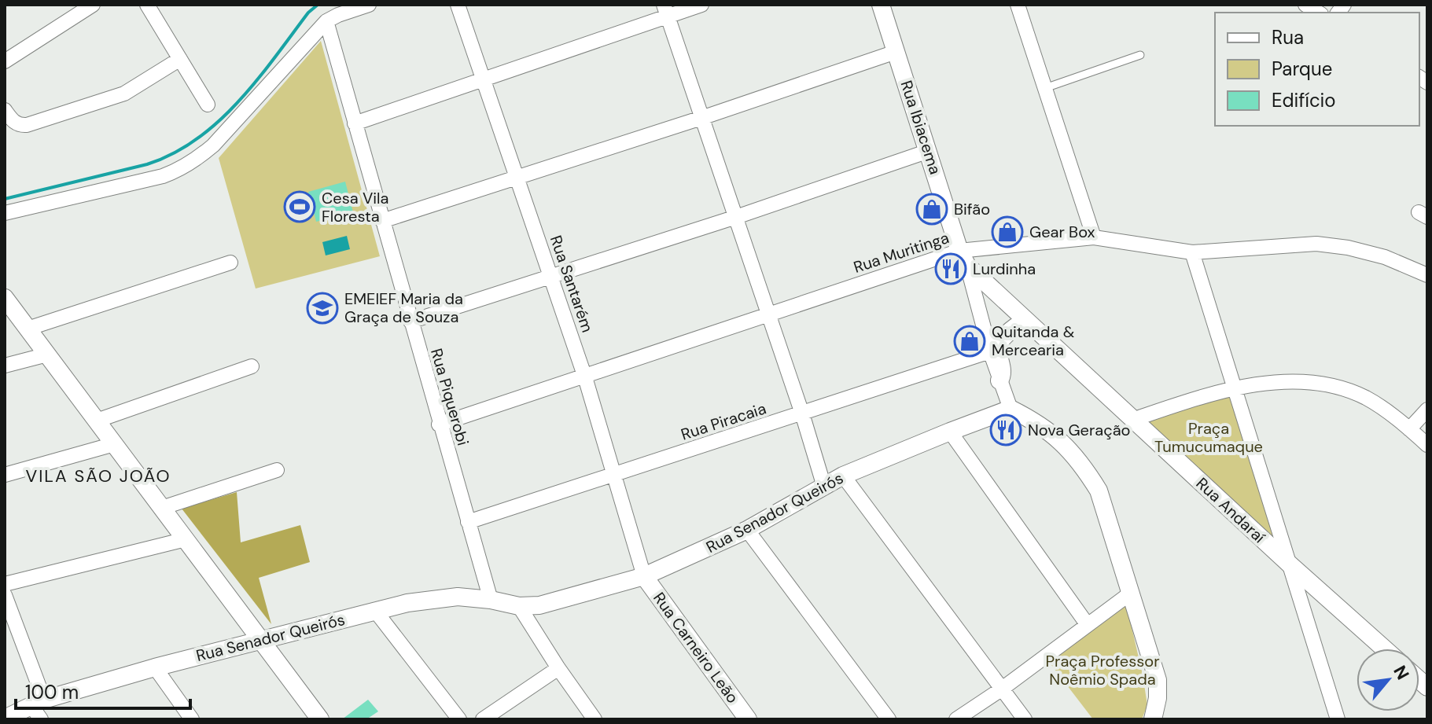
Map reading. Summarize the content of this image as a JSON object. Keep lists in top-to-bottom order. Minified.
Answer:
{"streets":{"street":["Rua Ibiacema","Rua Muritinga","Rua Santarém","Rua Piquerobi","Rua Piracaia","Rua Andaraí","Rua Senador Queirós","Rua Carneiro Leão"]},"crossings":[["Rua Ibiacema","Rua Muritinga"],["Rua Ibiacema","Rua Piracaia"],["Rua Ibiacema","Rua Andaraí"],["Rua Ibiacema","Rua Senador Queirós"],["Rua Muritinga","Rua Santarém"],["Rua Muritinga","Rua Piquerobi"],["Rua Muritinga","Rua Andaraí"],["Rua Santarém","Rua Piracaia"],["Rua Santarém","Rua Senador Queirós"],["Rua Santarém","Rua Carneiro Leão"],["Rua Piquerobi","Rua Piracaia"],["Rua Piquerobi","Rua Senador Queirós"],["Rua Senador Queirós","Rua Carneiro Leão"]],"districts":["VILA SÃO JOÃO"],"parks":["Praça Tumucumaque","Praça Professor Noêmio Spada"],"places":{"sports":["Cesa Vila Floresta"],"shop":["Bifão","Gear Box","Quitanda & Mercearia"],"restaurant":["Lurdinha","Nova Geração"],"school or university":["EMEIEF Maria da Graça de Souza"]},"legend":["Rua","Parque","Edifício"],"scale_bar":"100 m","north":"top right"}
